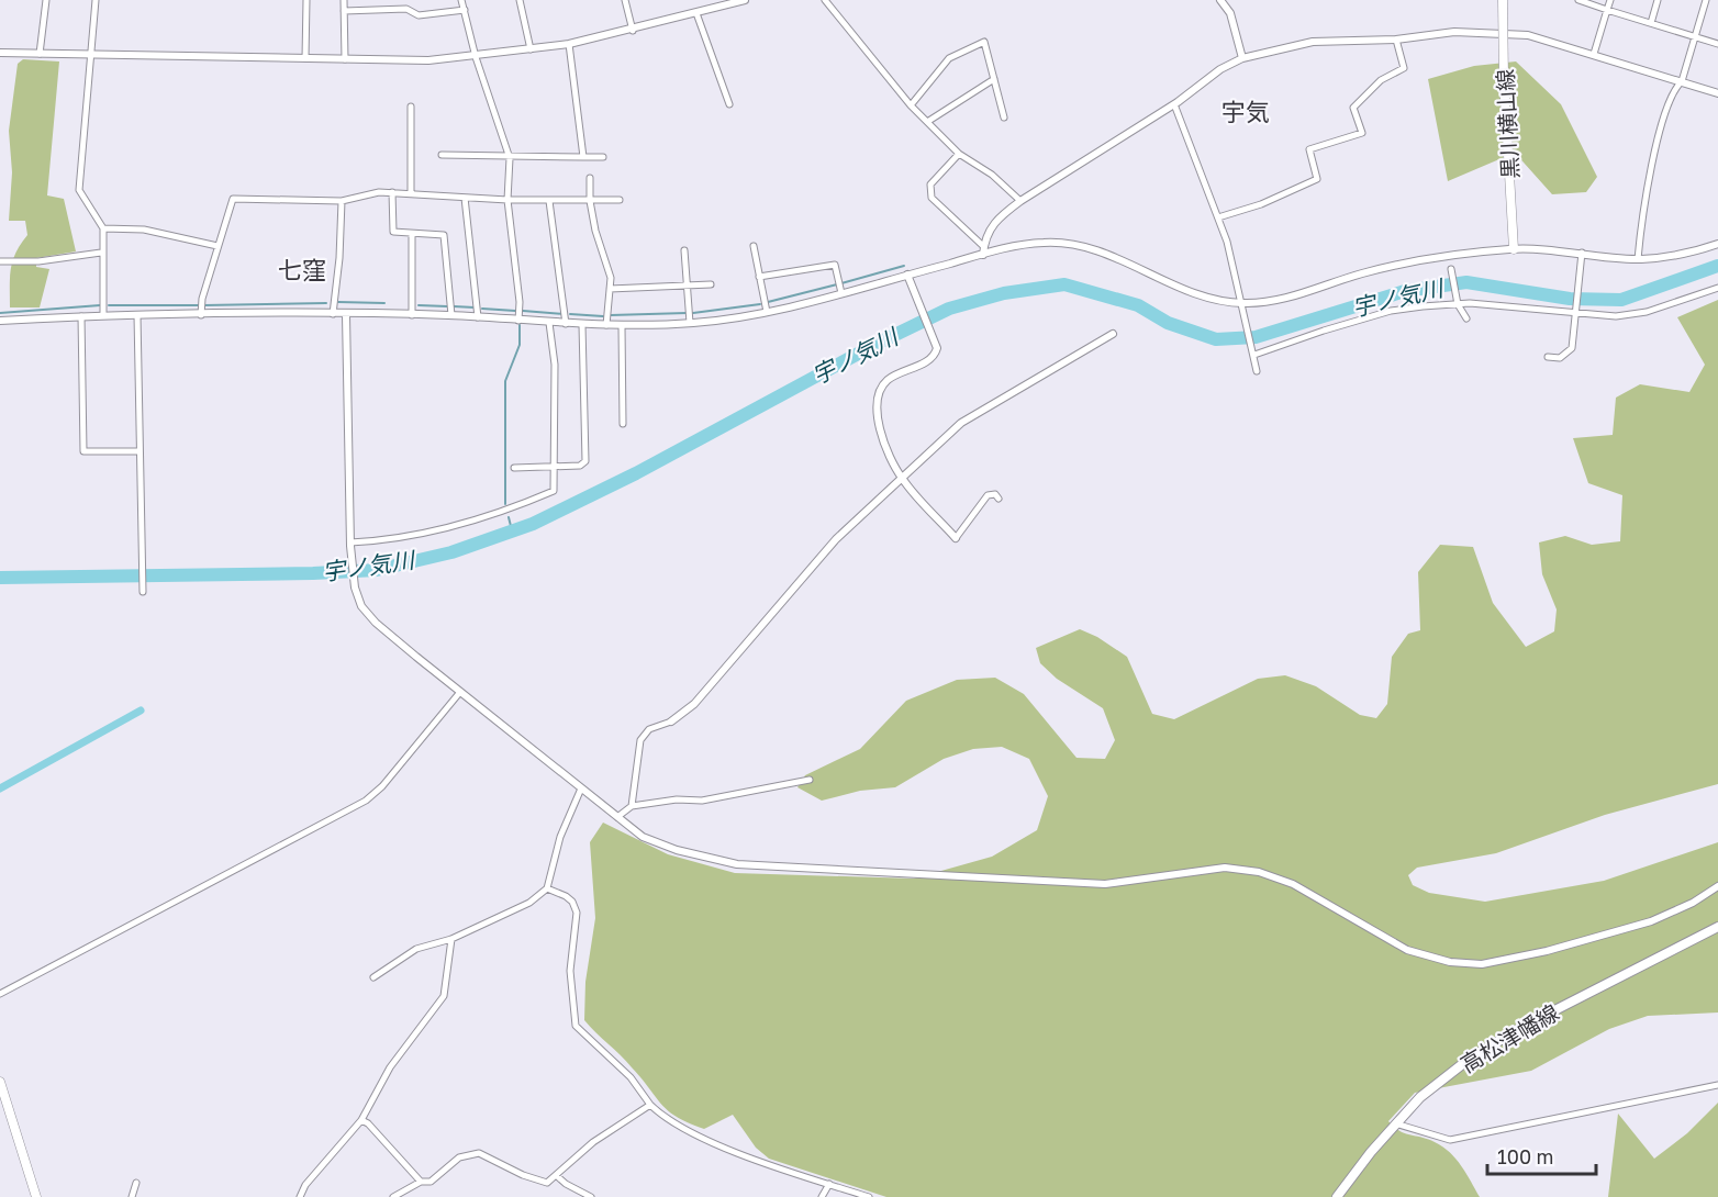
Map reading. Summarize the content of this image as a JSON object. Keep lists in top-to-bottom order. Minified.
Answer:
{"streets":{"main road":["黒川横山線","高松津幡線"]},"districts":["宇気","七窪"],"water":["宇ノ気川"],"scale_bar":"100 m"}
